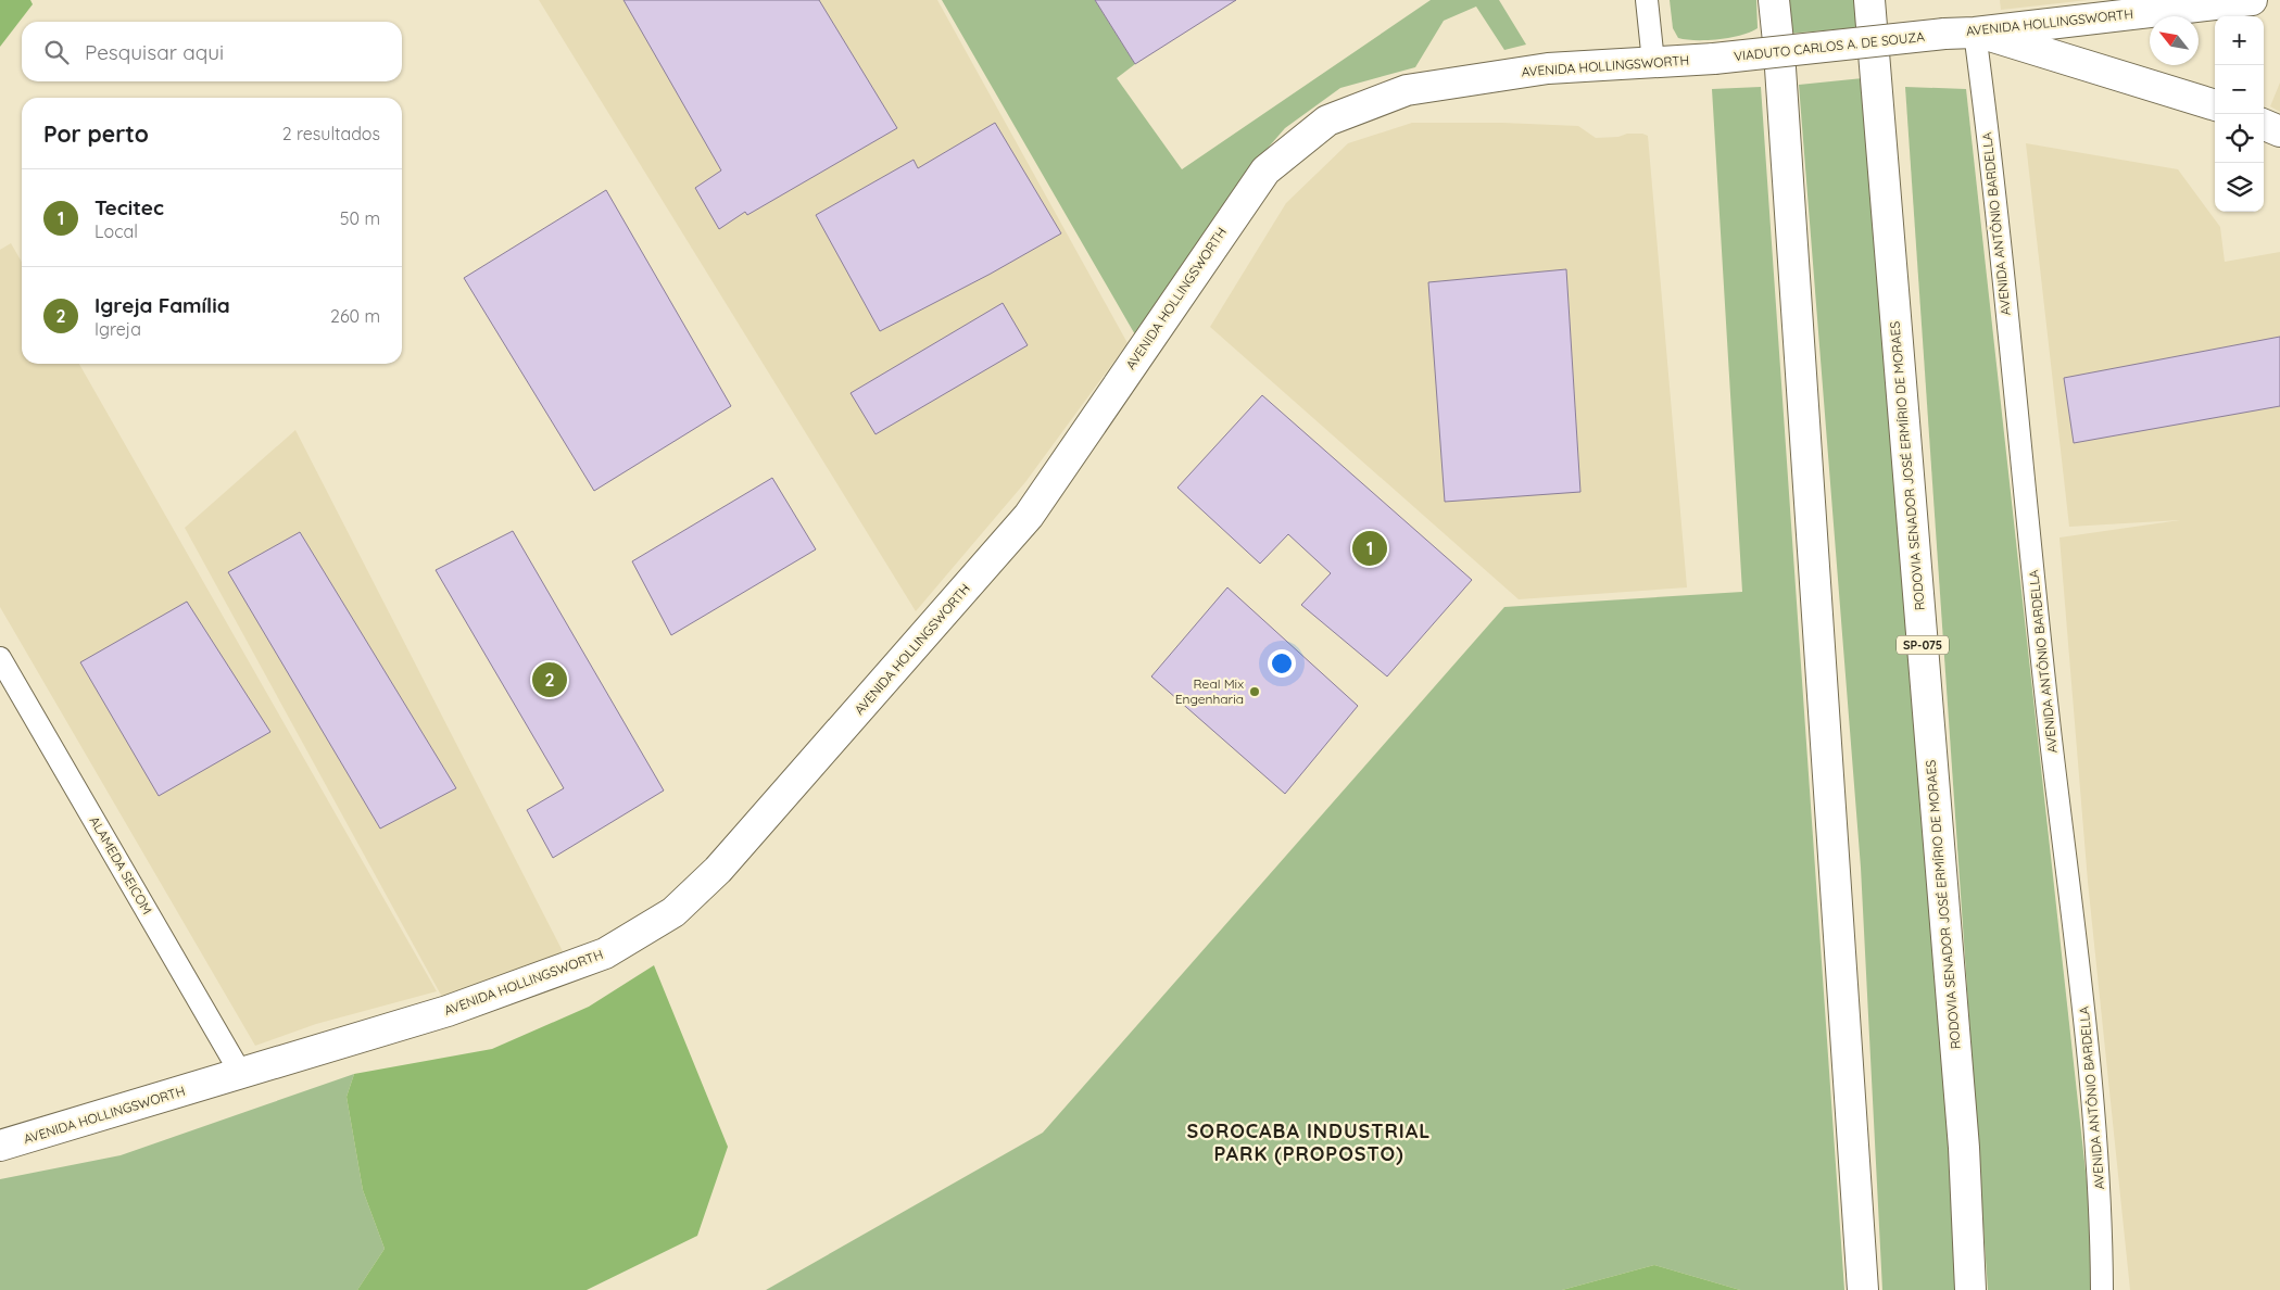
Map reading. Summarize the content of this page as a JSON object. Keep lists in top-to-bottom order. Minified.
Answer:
{"streets":{"main road":["AVENIDA HOLLINGSWORTH","VIADUTO CARLOS A. DE SOUZA","RODOVIA SENADOR JOSÉ ERMÍRIO DE MORAES","SP-075"],"street":["AVENIDA ANTÔNIO BARDELLA","ALAMEDA SEICOM"]},"crossings":[["AVENIDA HOLLINGSWORTH","VIADUTO CARLOS A. DE SOUZA"],["AVENIDA HOLLINGSWORTH","AVENIDA ANTÔNIO BARDELLA"],["AVENIDA HOLLINGSWORTH","ALAMEDA SEICOM"]],"districts":["SOROCABA INDUSTRIAL PARK (PROPOSTO)"],"places":["Real Mix Engenharia"],"north":"top left","page":{"map_buttons":["+","−"],"search":"Pesquisar aqui","heading":["Por perto","2 resultados"],"list":[{"mark":"1","name":"Tecitec","note":"Local","value":"50 m"},{"mark":"2","name":"Igreja Família","note":"Igreja","value":"260 m"}],"pins":["1","2"]}}
